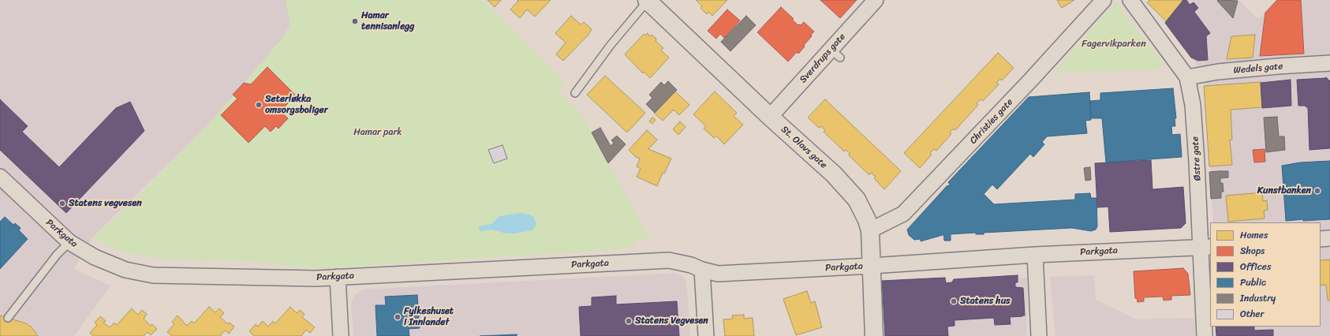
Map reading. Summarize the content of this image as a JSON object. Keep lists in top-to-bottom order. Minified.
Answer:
{"streets":{"main road":["St. Olavs gate"],"street":["Sverdrups gate","Wedels gate","Christies gate","Østre gate","Parkgata"]},"crossings":[["Sverdrups gate","St. Olavs gate"],["Wedels gate","Østre gate"],["Christies gate","St. Olavs gate"],["St. Olavs gate","Parkgata"],["Østre gate","Parkgata"]],"parks":["Fagervikparken","Hamar park"],"places":["Hamar tennisanlegg","Seterløkka omsorgsboliger","Kunstbanken","Statens vegvesen","Statens hus","Fylkeshuset i Innlandet","Statens Vegvesen"],"legend":["Homes","Shops","Offices","Public","Industry","Other"]}
